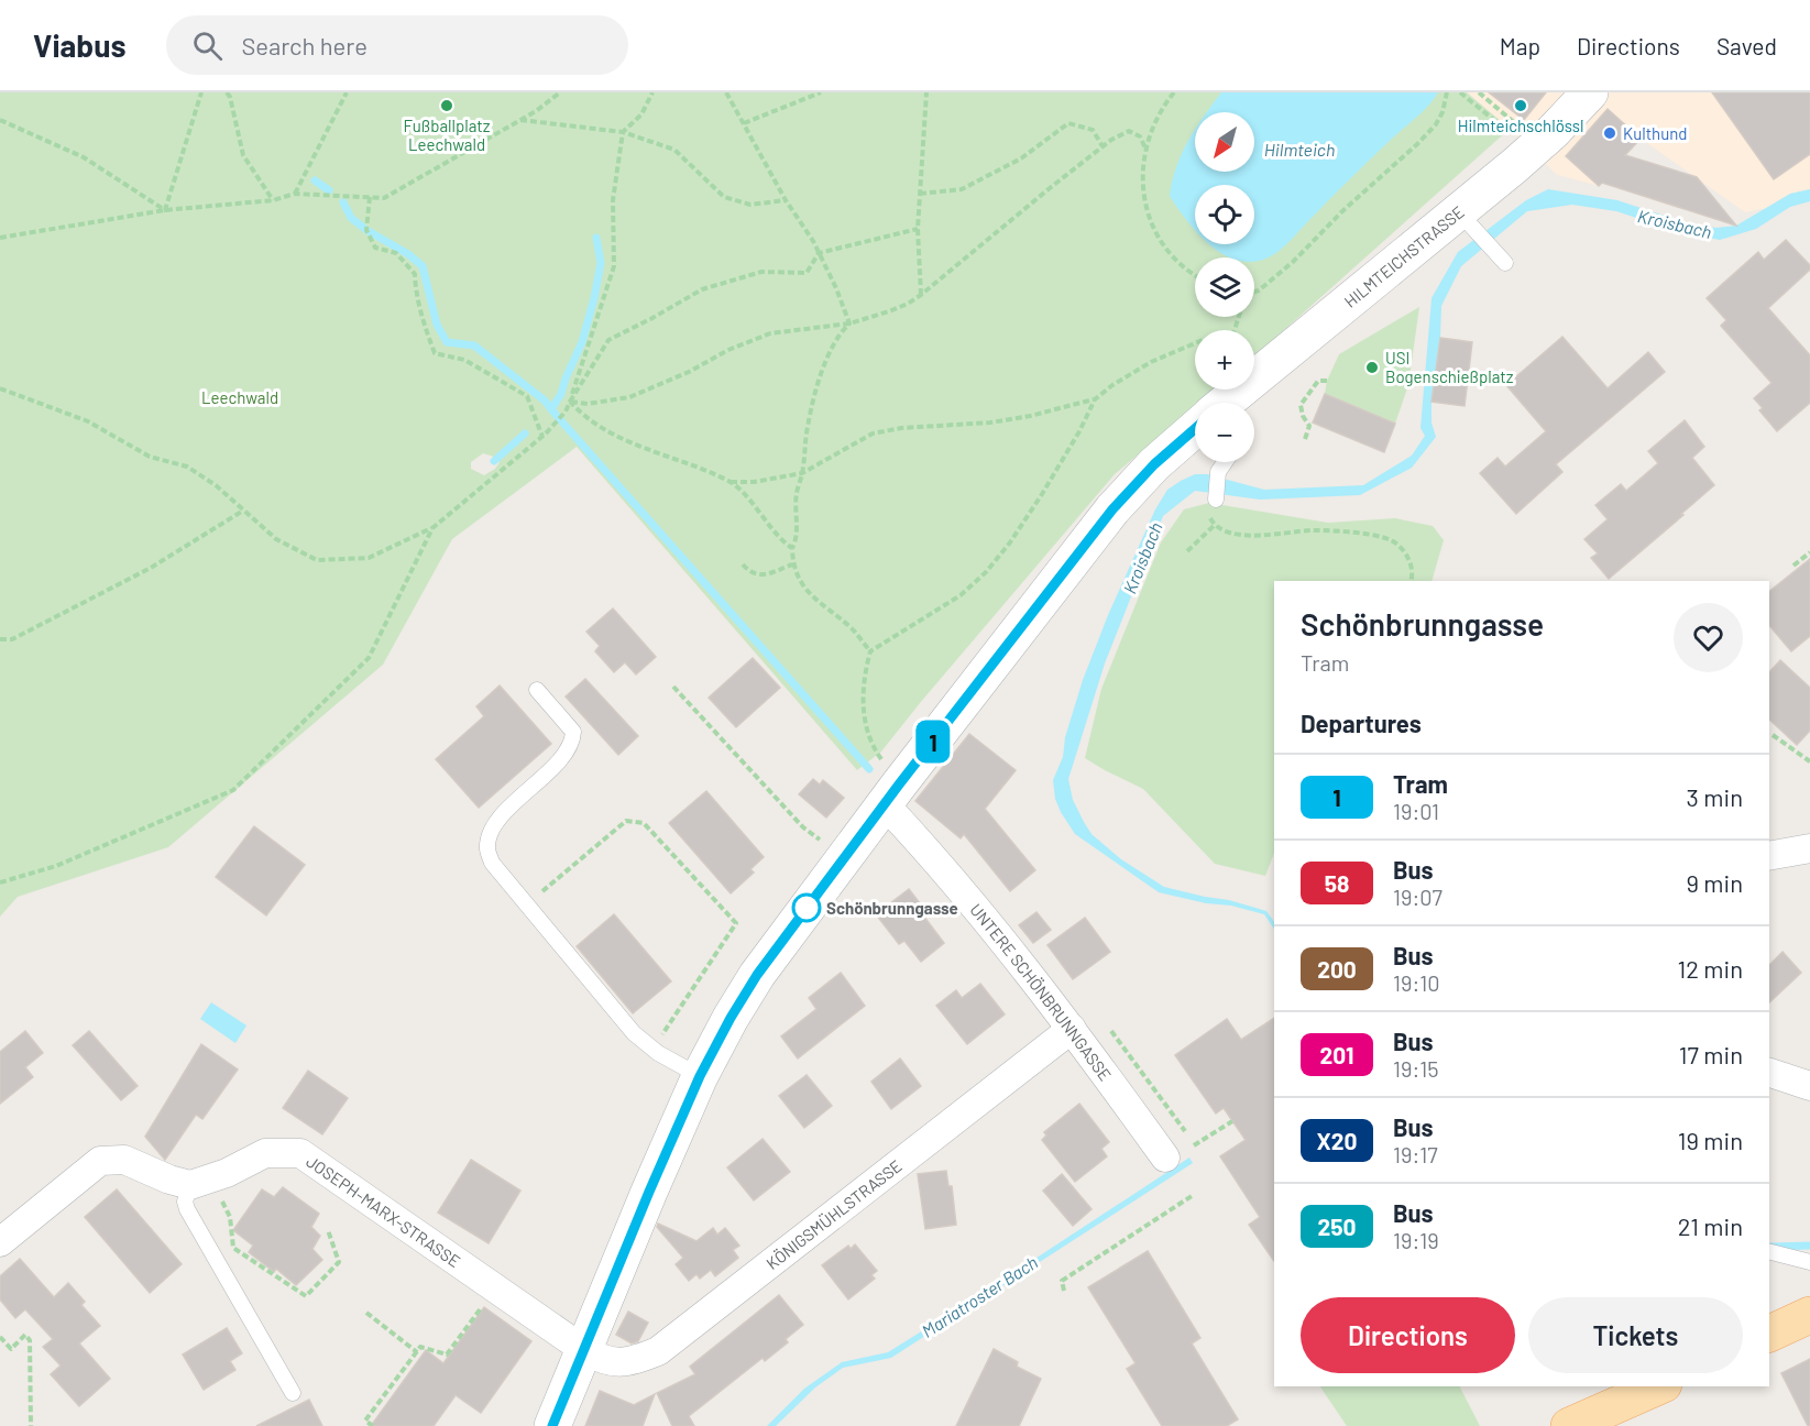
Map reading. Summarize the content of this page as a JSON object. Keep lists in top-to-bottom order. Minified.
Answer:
{"streets":{"main road":["HILMTEICHSTRASSE"],"street":["UNTERE SCHÖNBRUNNGASSE","JOSEPH-MARX-STRASSE","KÖNIGSMÜHLSTRASSE"]},"crossings":[["UNTERE SCHÖNBRUNNGASSE","KÖNIGSMÜHLSTRASSE"],["JOSEPH-MARX-STRASSE","KÖNIGSMÜHLSTRASSE"]],"water":["Hilmteich","Kroisbach","Mariatroster Bach"],"parks":["Leechwald"],"places":["Fußballplatz Leechwald","Hilmteichschlössl","Kulthund","USI Bogenschießplatz","Schönbrunngasse"],"lines":["tram line 1"],"north":"bottom left","page":{"header":"Viabus","search":"Search here","nav":["Map","Directions","Saved"],"on_map":"1","map_buttons":["+","−"],"heading":[["Schönbrunngasse","Tram"],"Departures"],"list":[{"mark":"1","name":"Tram","note":"19:01","value":"3 min"},{"mark":"58","name":"Bus","note":"19:07","value":"9 min"},{"mark":"200","name":"Bus","note":"19:10","value":"12 min"},{"mark":"201","name":"Bus","note":"19:15","value":"17 min"},{"mark":"X20","name":"Bus","note":"19:17","value":"19 min"},{"mark":"250","name":"Bus","note":"19:19","value":"21 min"}],"buttons":["Directions","Tickets"]}}
